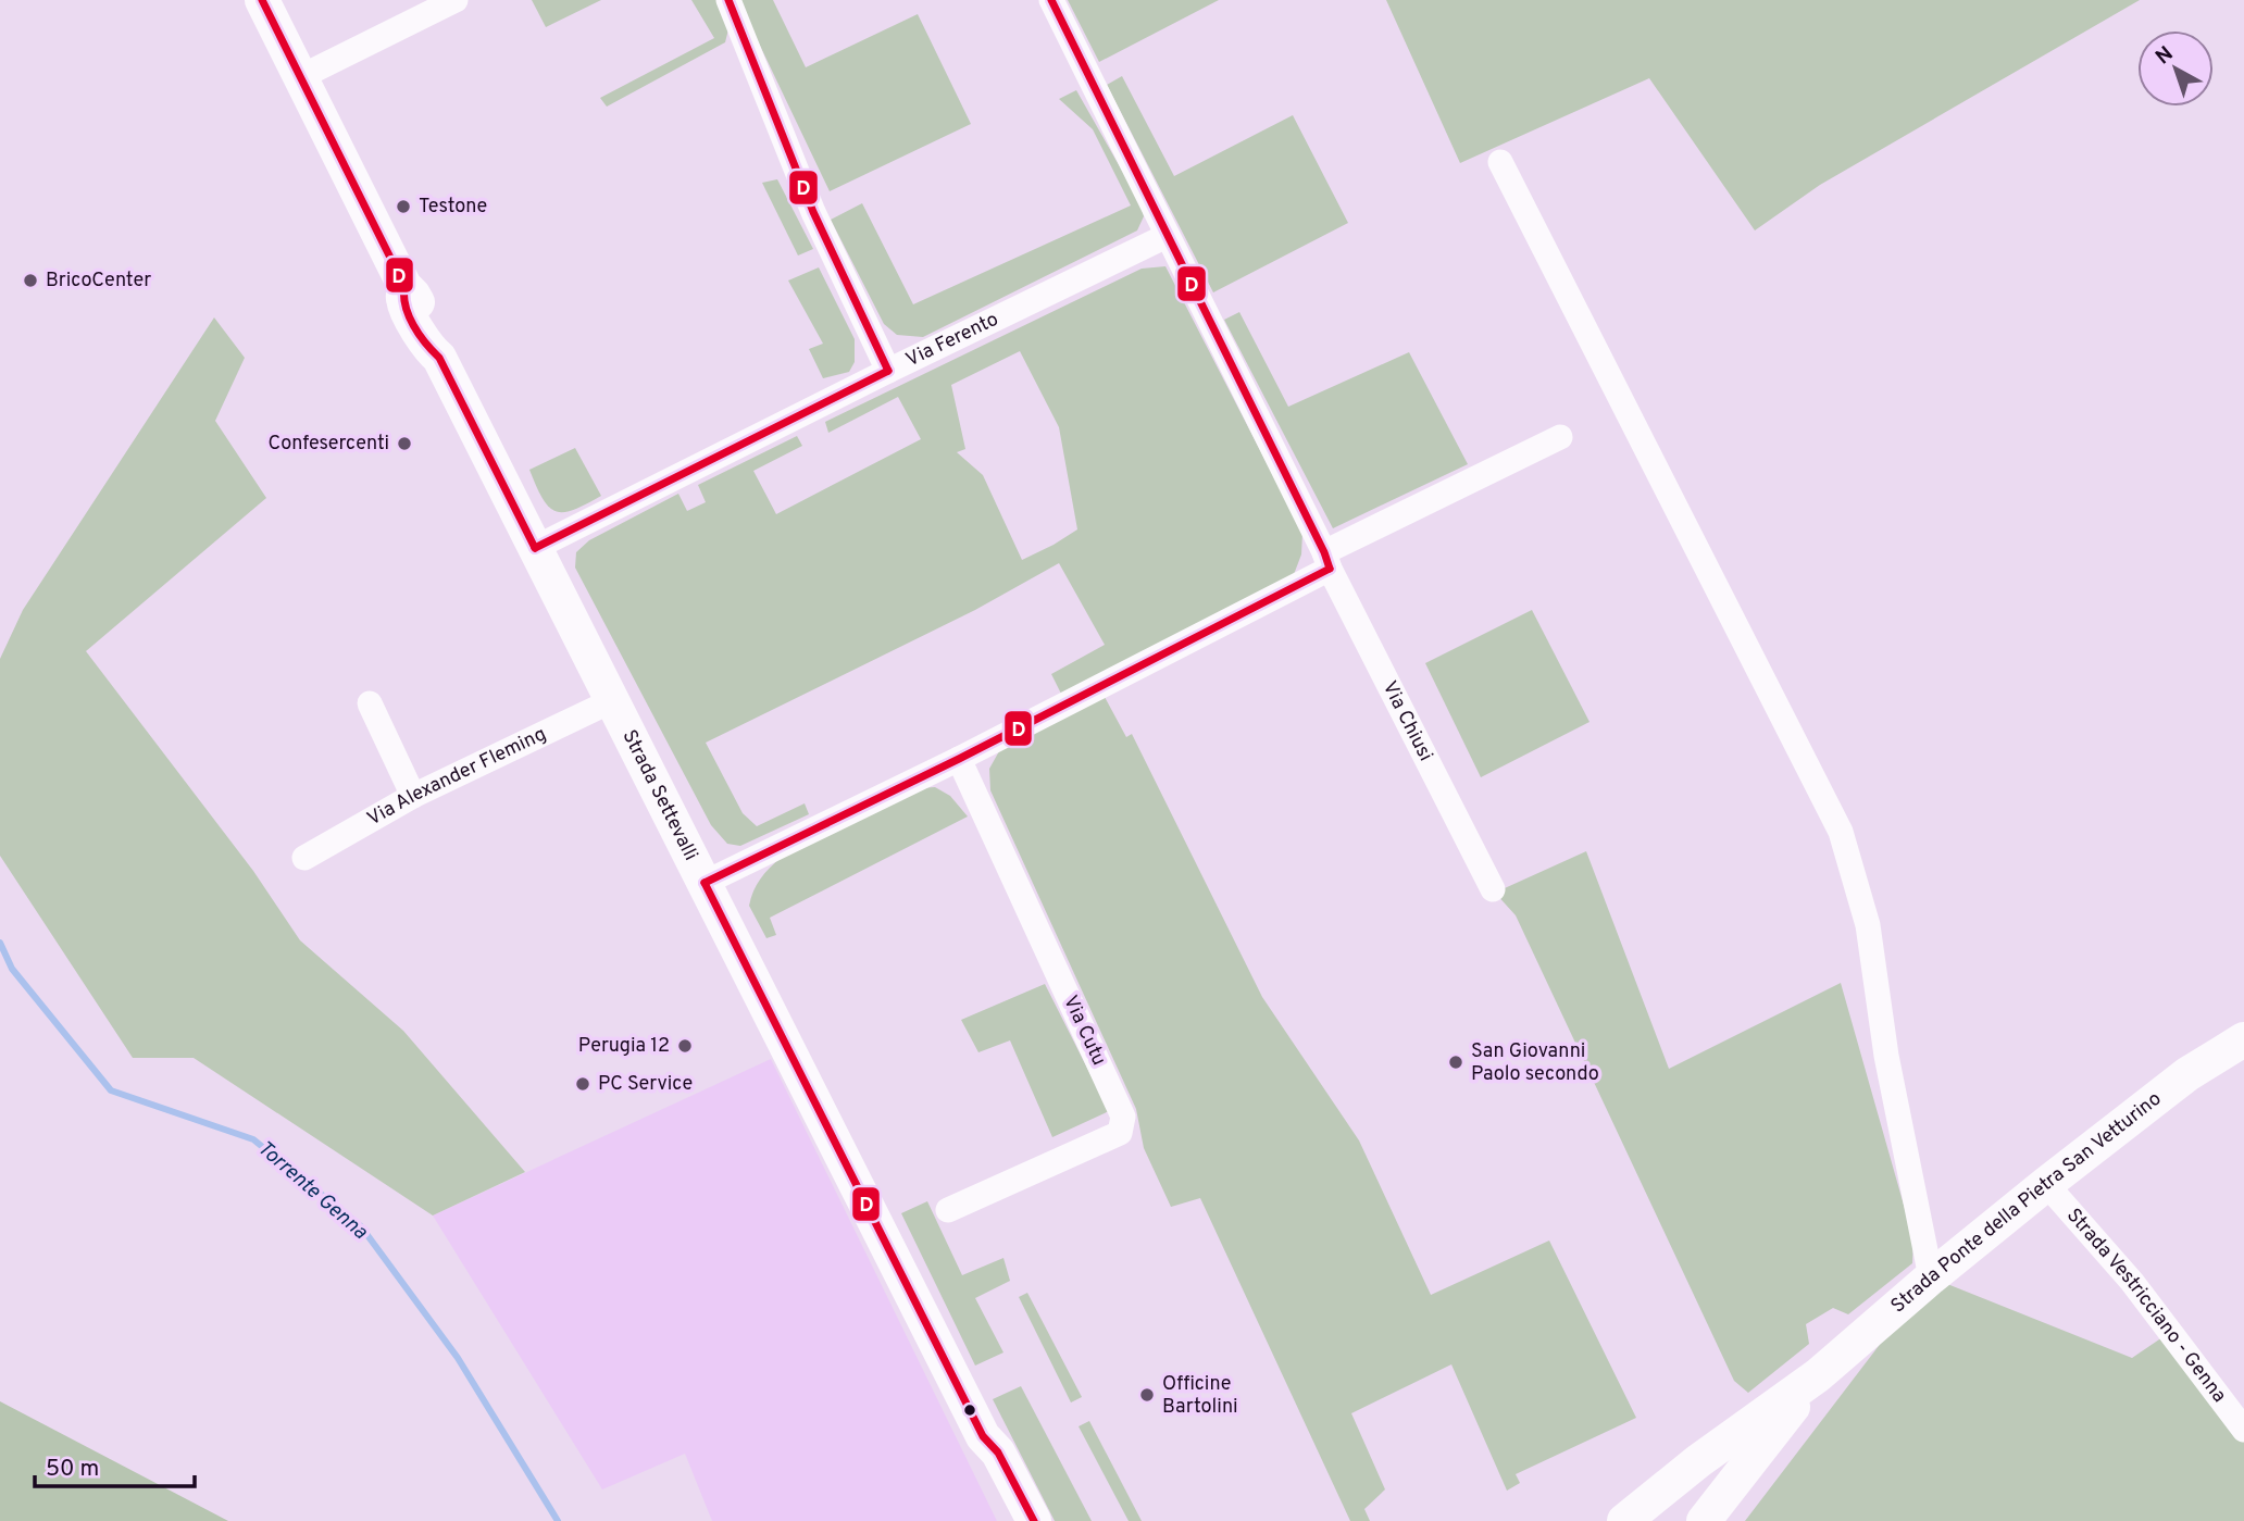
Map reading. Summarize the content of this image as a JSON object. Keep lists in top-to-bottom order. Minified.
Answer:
{"streets":{"main road":["Strada Settevalli","Strada Ponte della Pietra San Vetturino"],"street":["Via Ferento","Via Chiusi","Via Alexander Fleming","Via Cutu","Strada Vestricciano - Genna"]},"crossings":[["Via Ferento","Via Chiusi"],["Via Ferento","Strada Settevalli"],["Via Alexander Fleming","Strada Settevalli"],["Strada Ponte della Pietra San Vetturino","Strada Vestricciano - Genna"]],"water":["Torrente Genna"],"places":["Testone","BricoCenter","Confesercenti","Perugia 12","San Giovanni Paolo secondo","PC Service","Officine Bartolini"],"lines":["transit line D"],"scale_bar":"50 m","north":"top left"}
